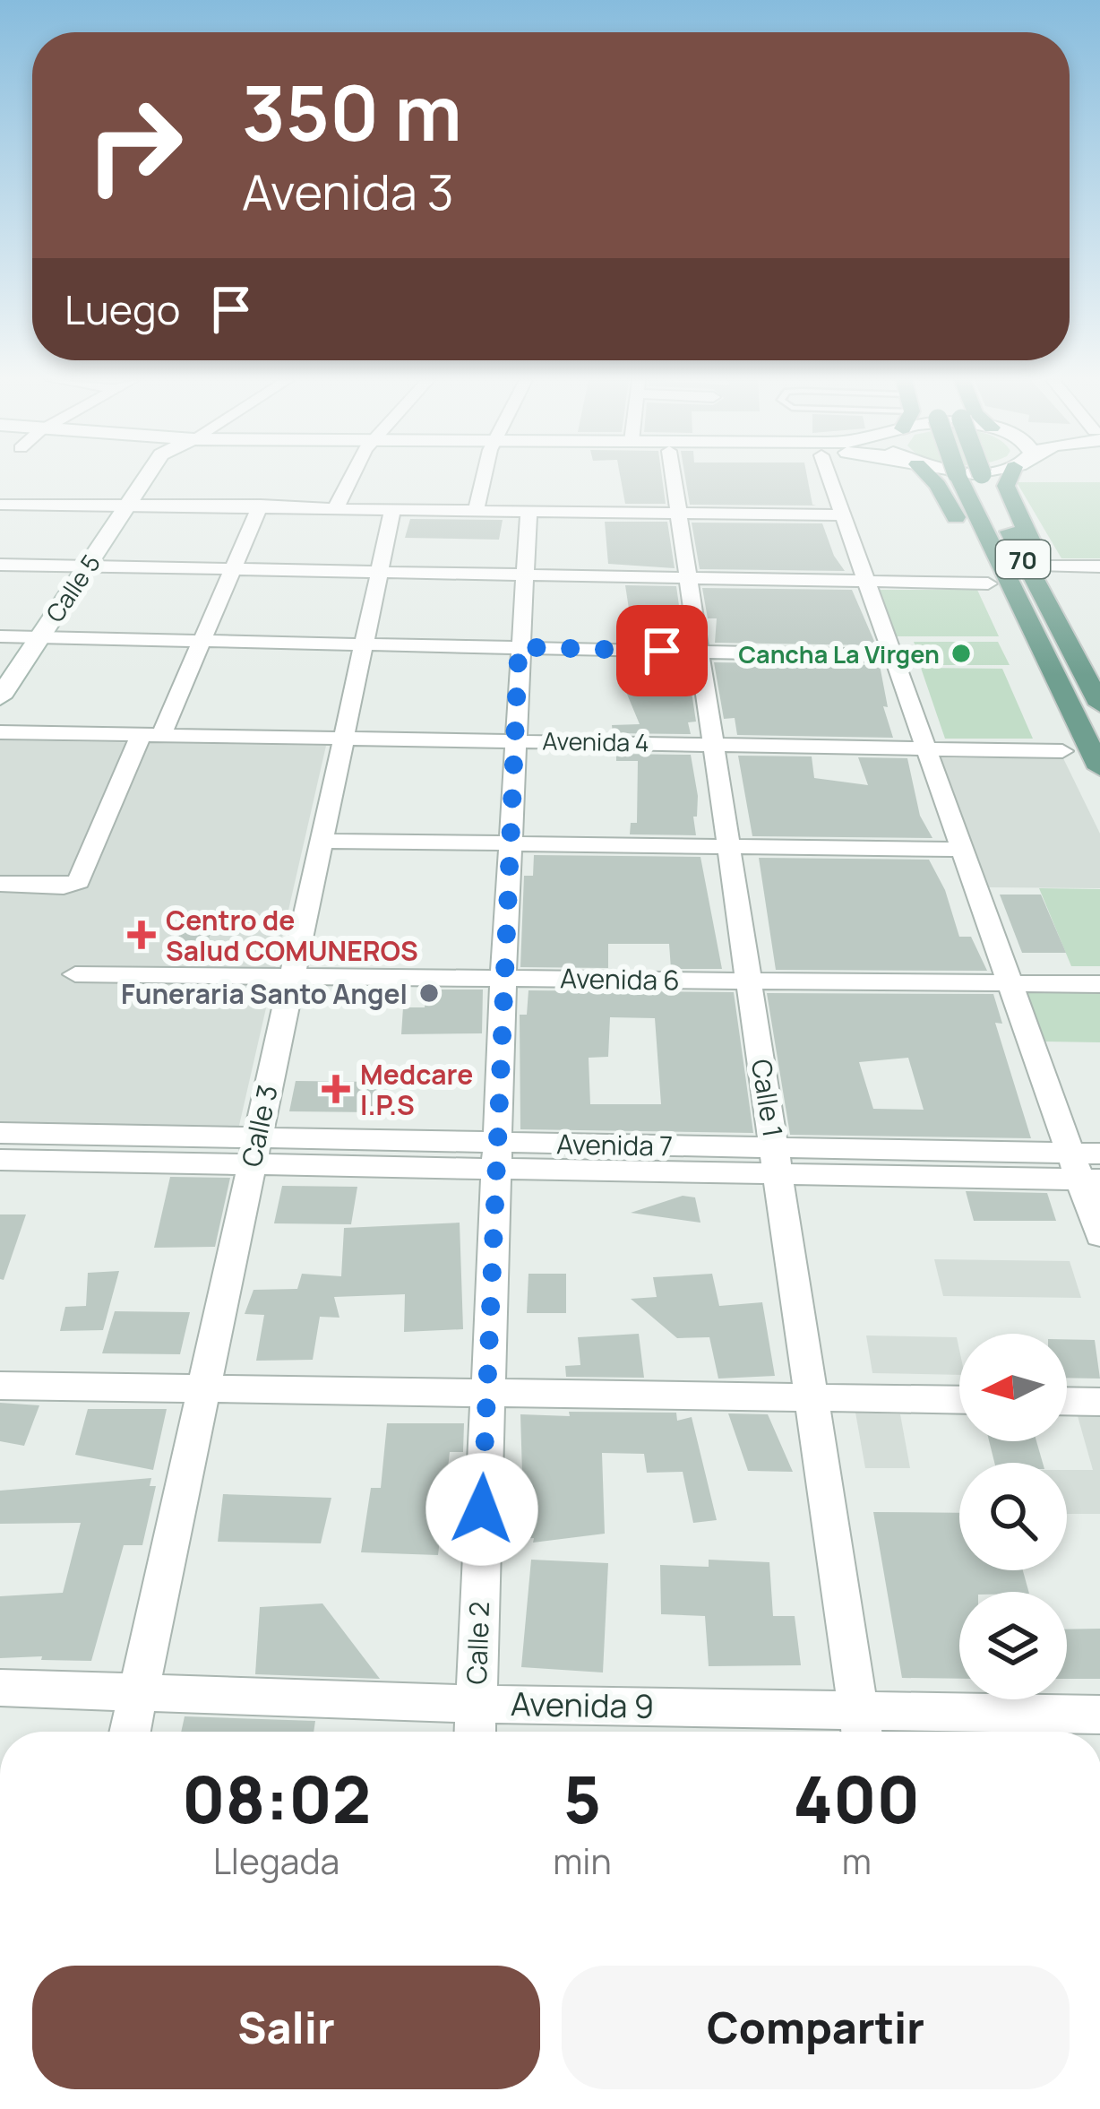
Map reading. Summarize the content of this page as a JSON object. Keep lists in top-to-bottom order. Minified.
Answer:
{"streets":{"main road":["70","Calle 5"],"street":["Avenida 4","Avenida 6","Calle 1","Calle 3","Avenida 7","Calle 2","Avenida 9"]},"crossings":[["Avenida 4","Calle 1"],["Avenida 4","Calle 3"],["Avenida 4","Calle 2"],["Avenida 6","Calle 1"],["Avenida 6","Calle 3"],["Avenida 6","Calle 2"],["Calle 1","Avenida 7"],["Calle 1","Avenida 9"],["Calle 3","Avenida 7"],["Calle 3","Avenida 9"],["Avenida 7","Calle 2"],["Calle 2","Avenida 9"]],"places":{"other":["Cancha La Virgen","Funeraria Santo Angel"],"health":["Centro de Salud COMUNEROS","Medcare I.P.S"]},"north":"left","page":{"turn":["350 m","Avenida 3"],"then":"Luego","eta":["08:02","Llegada","5","min","400","m"],"buttons":["Salir","Compartir"]}}
